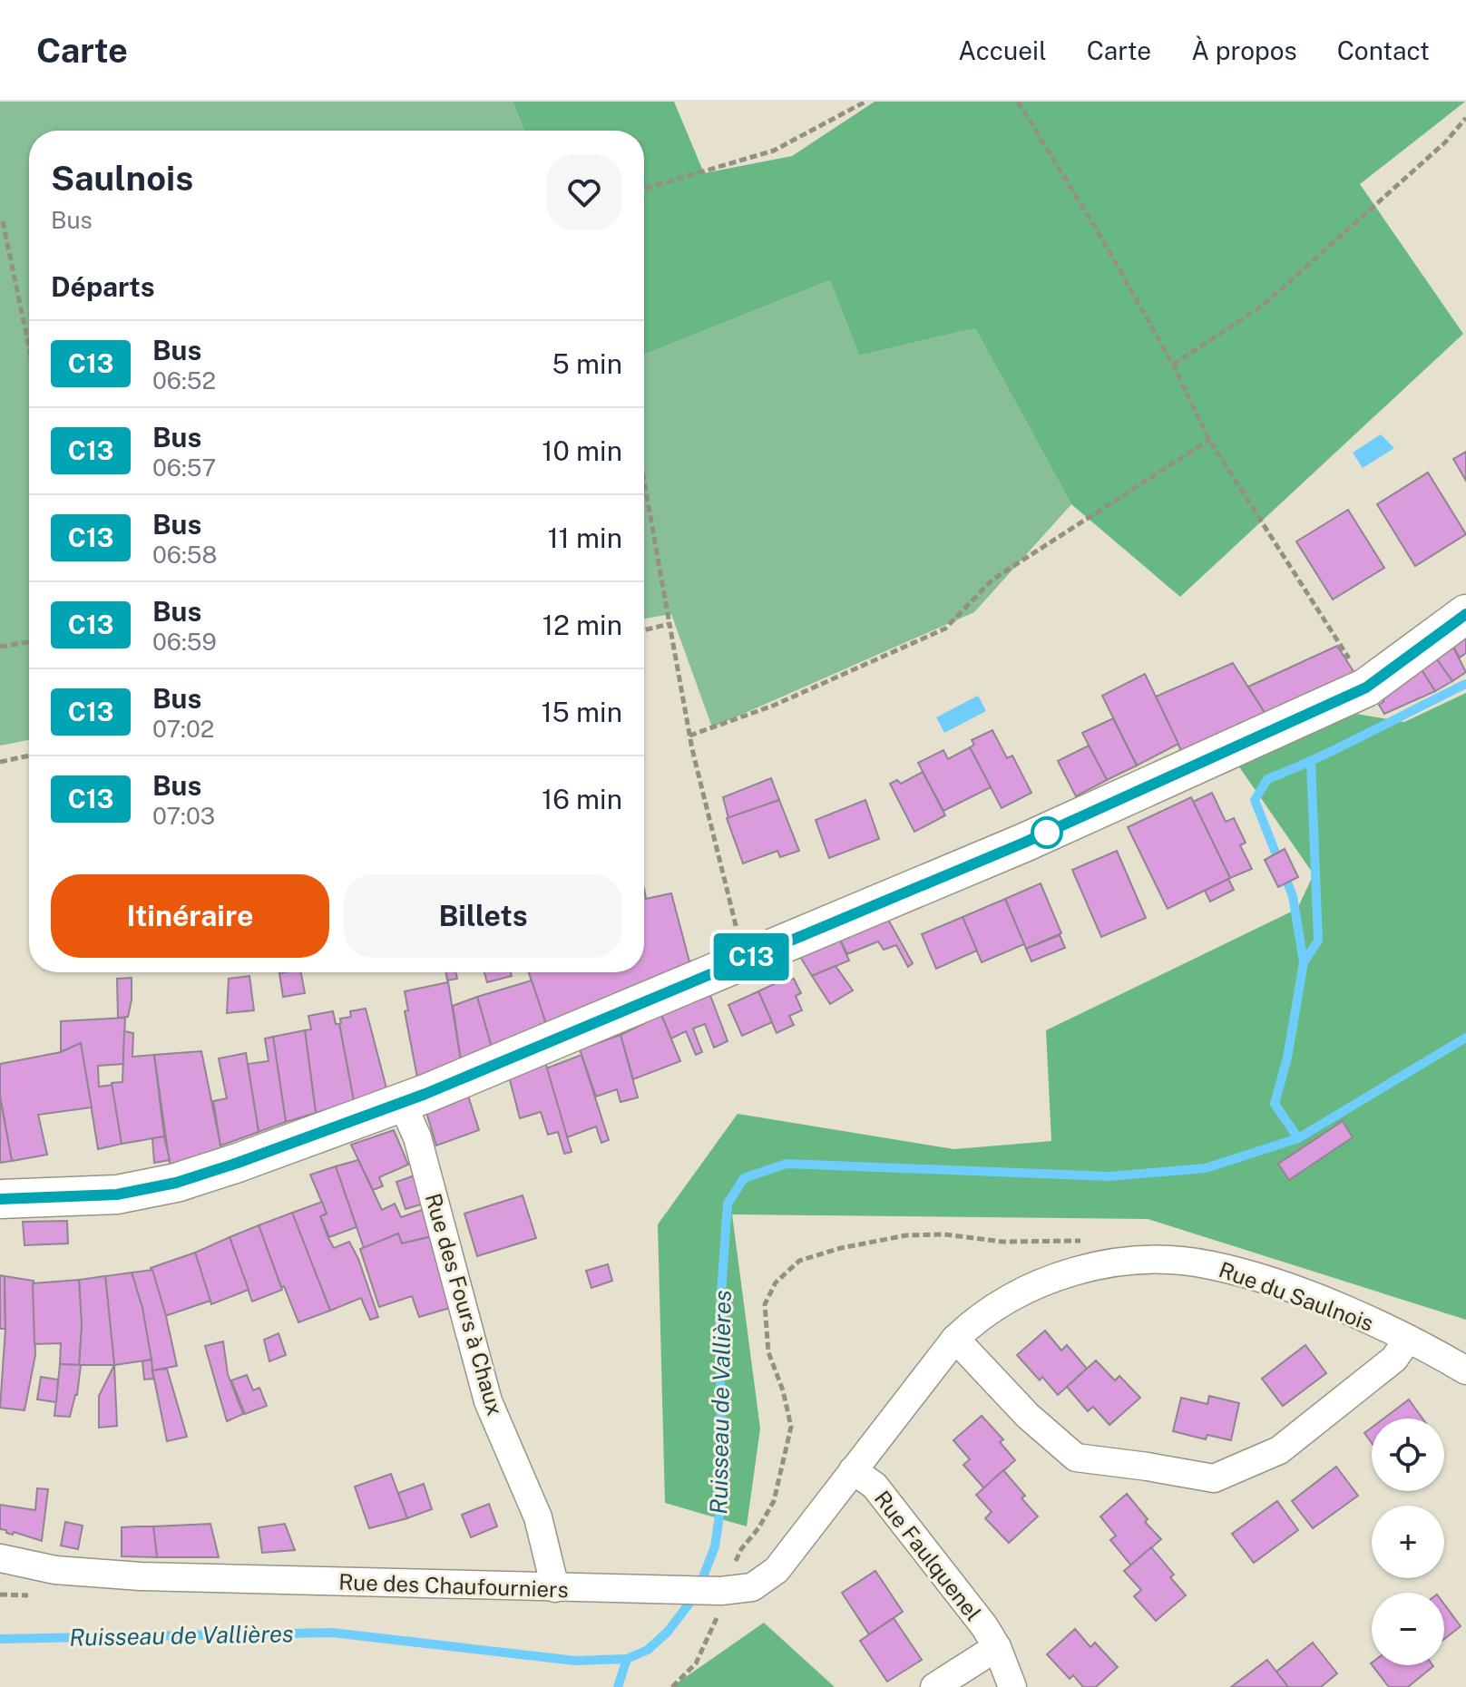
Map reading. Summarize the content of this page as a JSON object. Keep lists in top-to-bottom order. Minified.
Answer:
{"streets":{"street":["Rue du Saulnois","Rue des Fours à Chaux","Rue Faulquenel","Rue des Chaufourniers"]},"crossings":[["Rue du Saulnois","Rue Faulquenel"],["Rue du Saulnois","Rue des Chaufourniers"],["Rue des Fours à Chaux","Rue des Chaufourniers"],["Rue Faulquenel","Rue des Chaufourniers"]],"water":["Ruisseau de Vallières"],"lines":["bus line C13"],"page":{"header":"Carte","nav":["Accueil","Carte","À propos","Contact"],"on_map":"C13","heading":[["Saulnois","Bus"],"Départs"],"list":[{"mark":"C13","name":"Bus","note":"06:52","value":"5 min"},{"mark":"C13","name":"Bus","note":"06:57","value":"10 min"},{"mark":"C13","name":"Bus","note":"06:58","value":"11 min"},{"mark":"C13","name":"Bus","note":"06:59","value":"12 min"},{"mark":"C13","name":"Bus","note":"07:02","value":"15 min"},{"mark":"C13","name":"Bus","note":"07:03","value":"16 min"}],"buttons":["Itinéraire","Billets"],"map_buttons":["+","−"]}}
